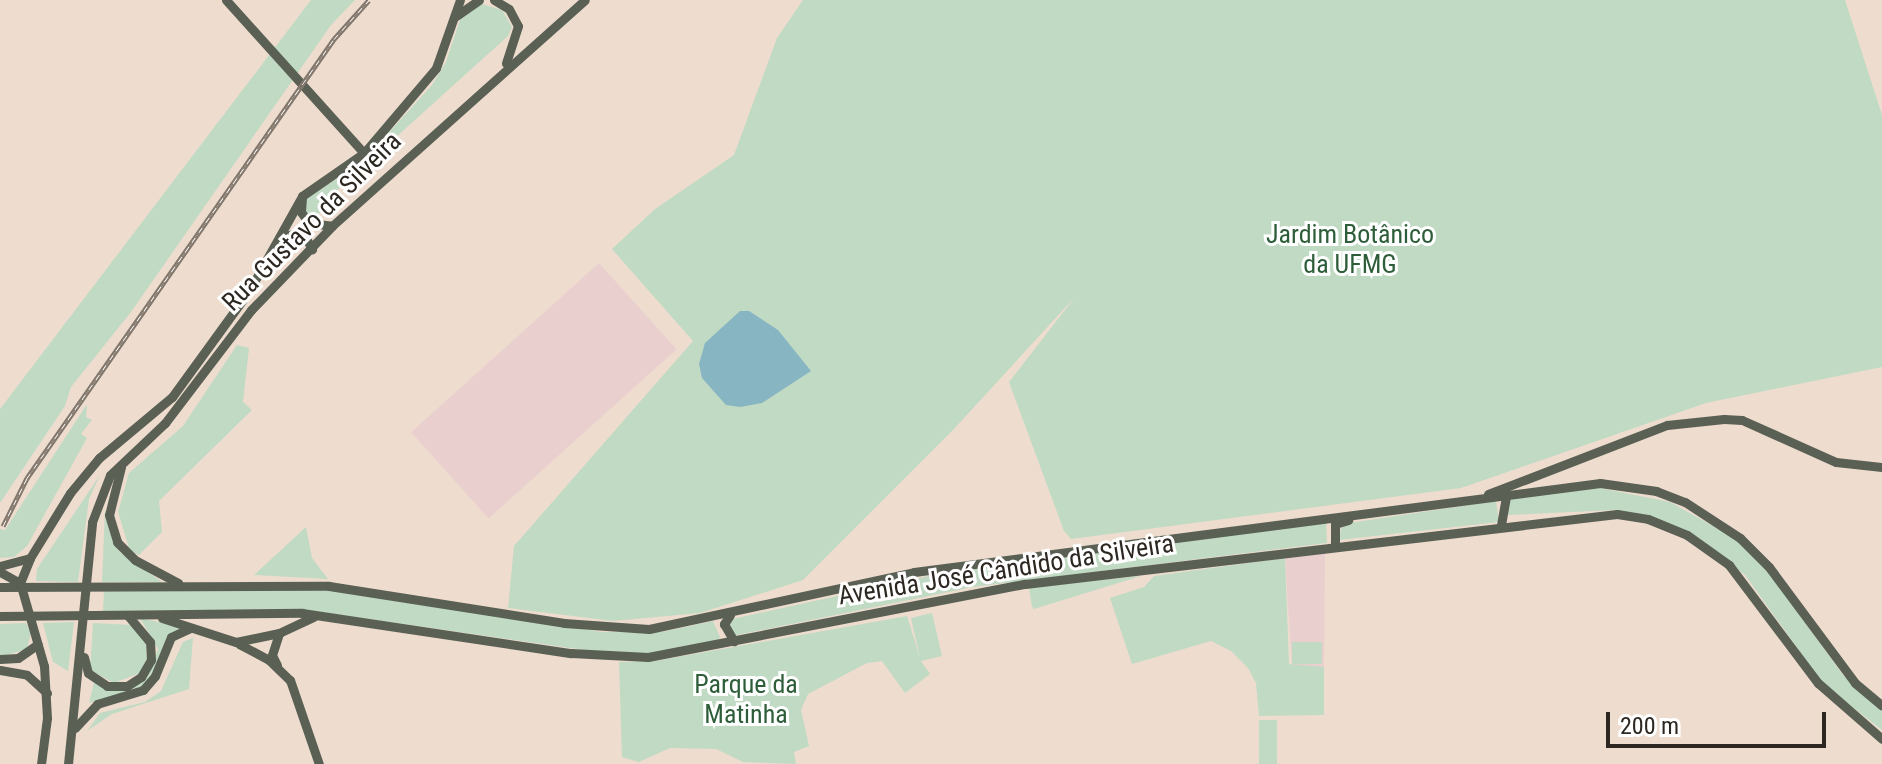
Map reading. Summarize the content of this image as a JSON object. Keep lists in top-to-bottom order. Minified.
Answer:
{"streets":{"main road":["Rua Gustavo da Silveira","Avenida José Cândido da Silveira"]},"parks":["Jardim Botânico da UFMG","Parque da Matinha"],"scale_bar":"200 m"}
